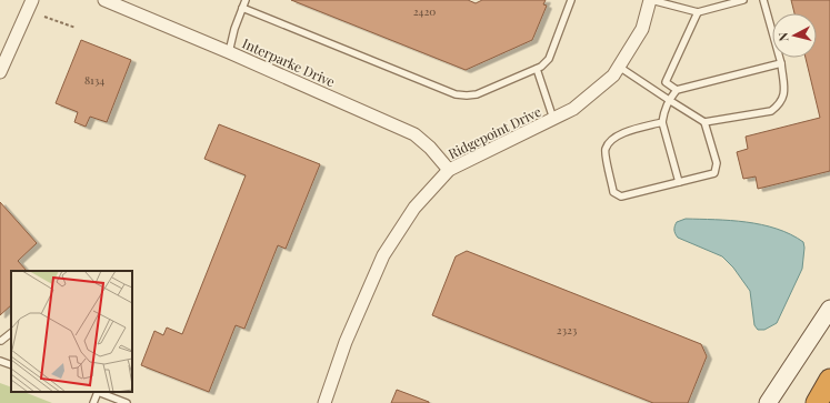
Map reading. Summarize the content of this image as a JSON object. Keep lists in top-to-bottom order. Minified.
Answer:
{"streets":{"street":["Interparke Drive","Ridgepoint Drive"]},"crossings":[["Interparke Drive","Ridgepoint Drive"]],"house_numbers":["2420","8134","2323"],"north":"left"}
